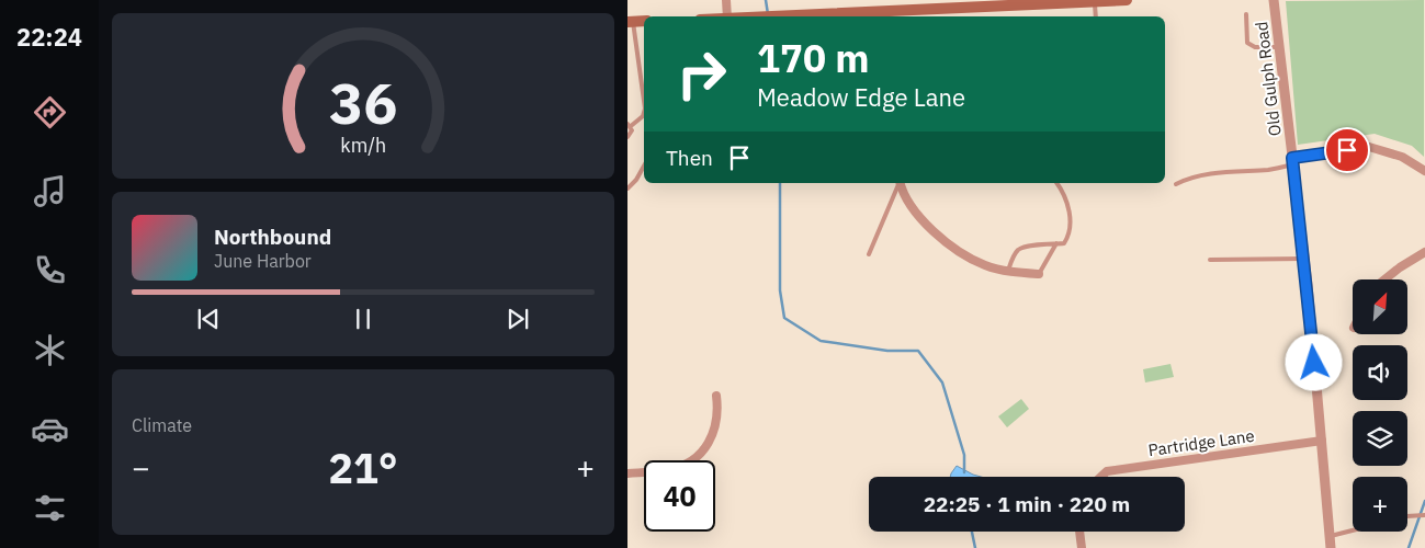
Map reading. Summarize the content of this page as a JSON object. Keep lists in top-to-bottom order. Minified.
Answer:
{"streets":{"street":["Old Gulph Road","Partridge Lane"]},"crossings":[["Old Gulph Road","Partridge Lane"]],"north":"top right","page":{"tabs":"22:24","turn":["170 m","Meadow Edge Lane"],"then":"Then","song":["Northbound","June Harbor"],"map_buttons":"+","tile":"Climate","heat":["−","21°","+"],"limit":"40","trip":"22:25 · 1 min · 220 m","gauge":["36","km/h"]}}
